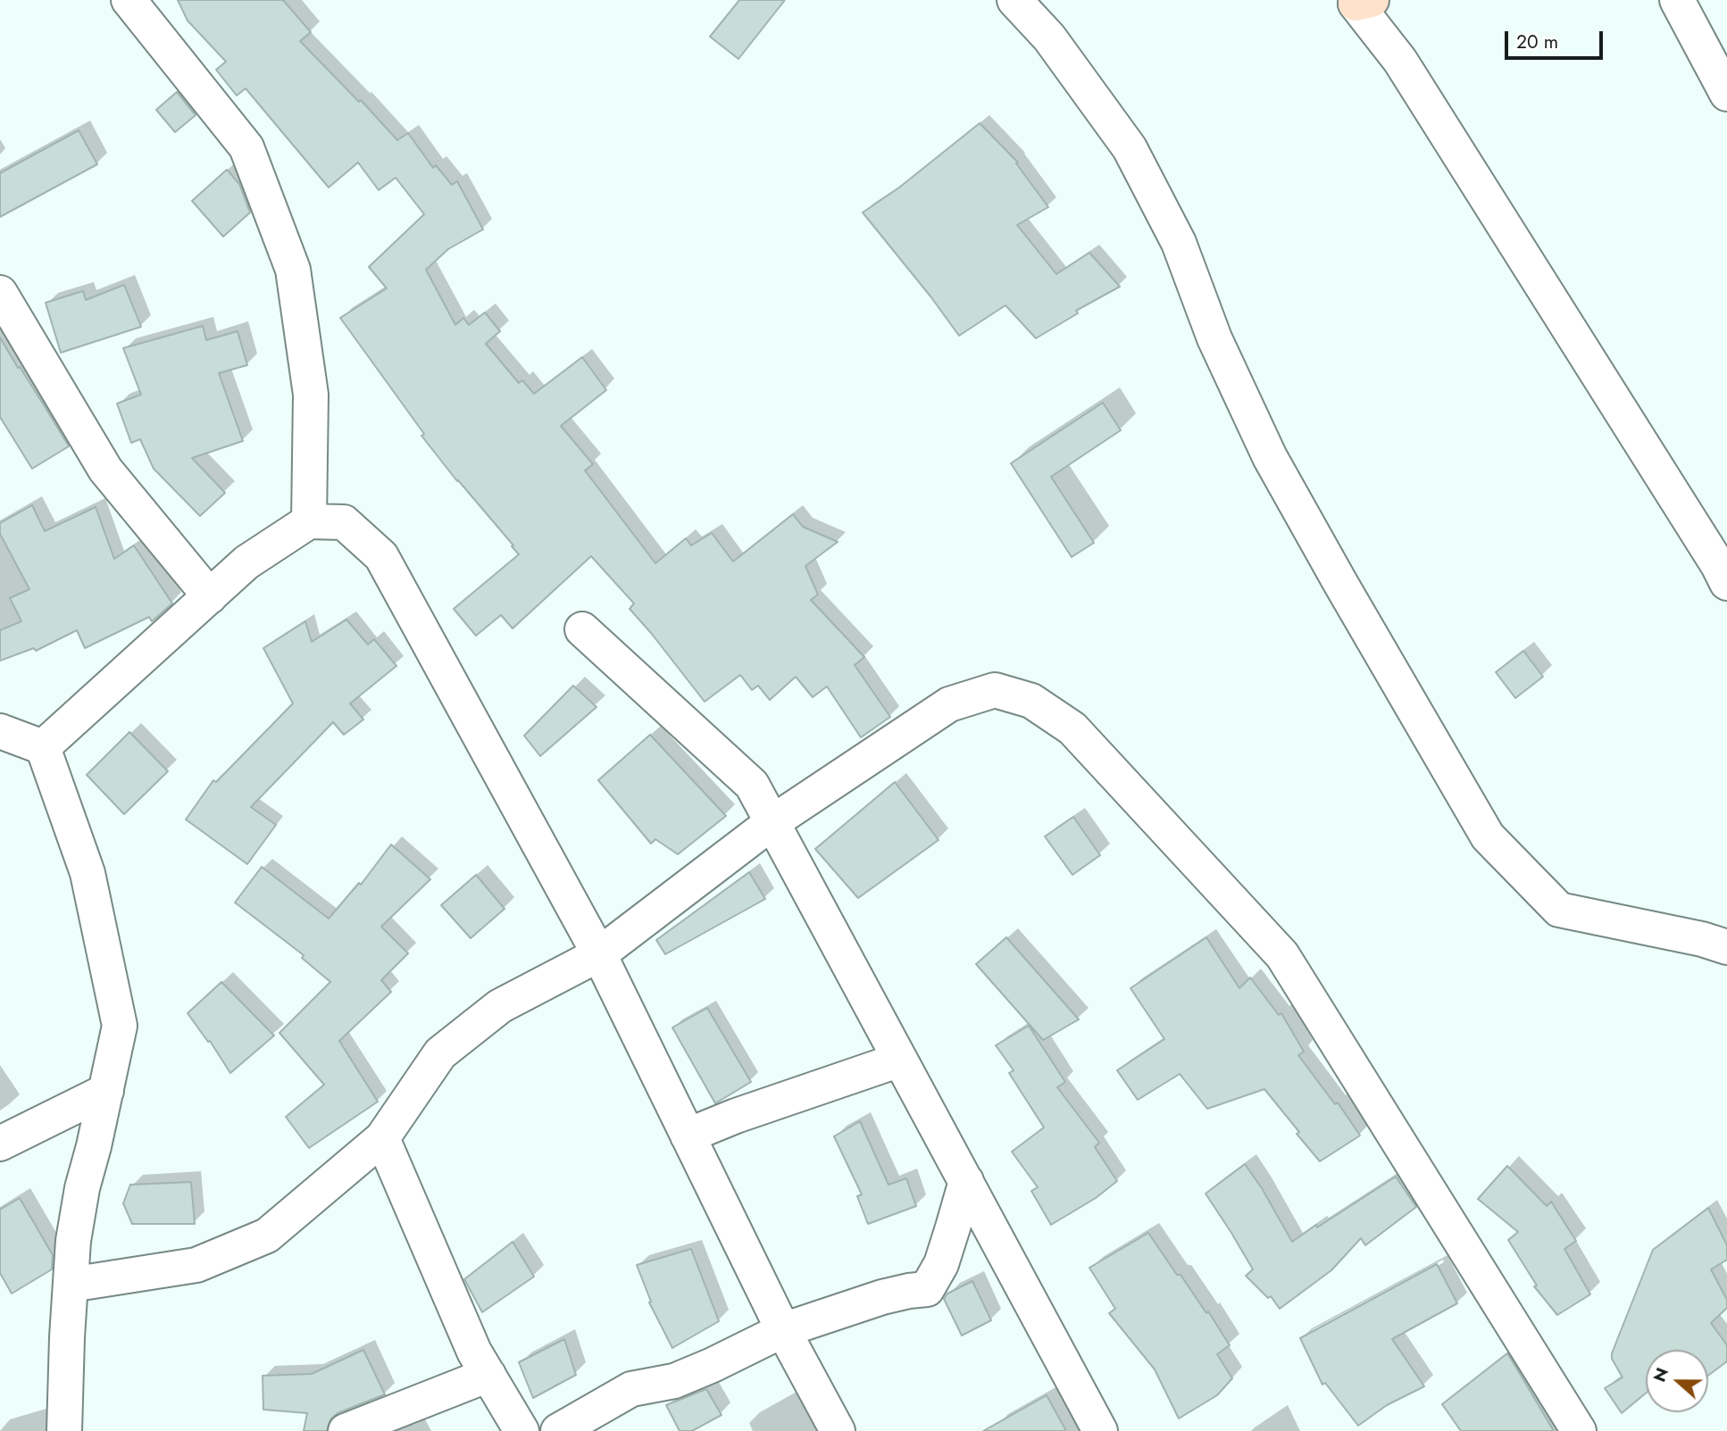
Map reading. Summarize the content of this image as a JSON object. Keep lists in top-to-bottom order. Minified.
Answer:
{"scale_bar":"20 m","north":"left"}
